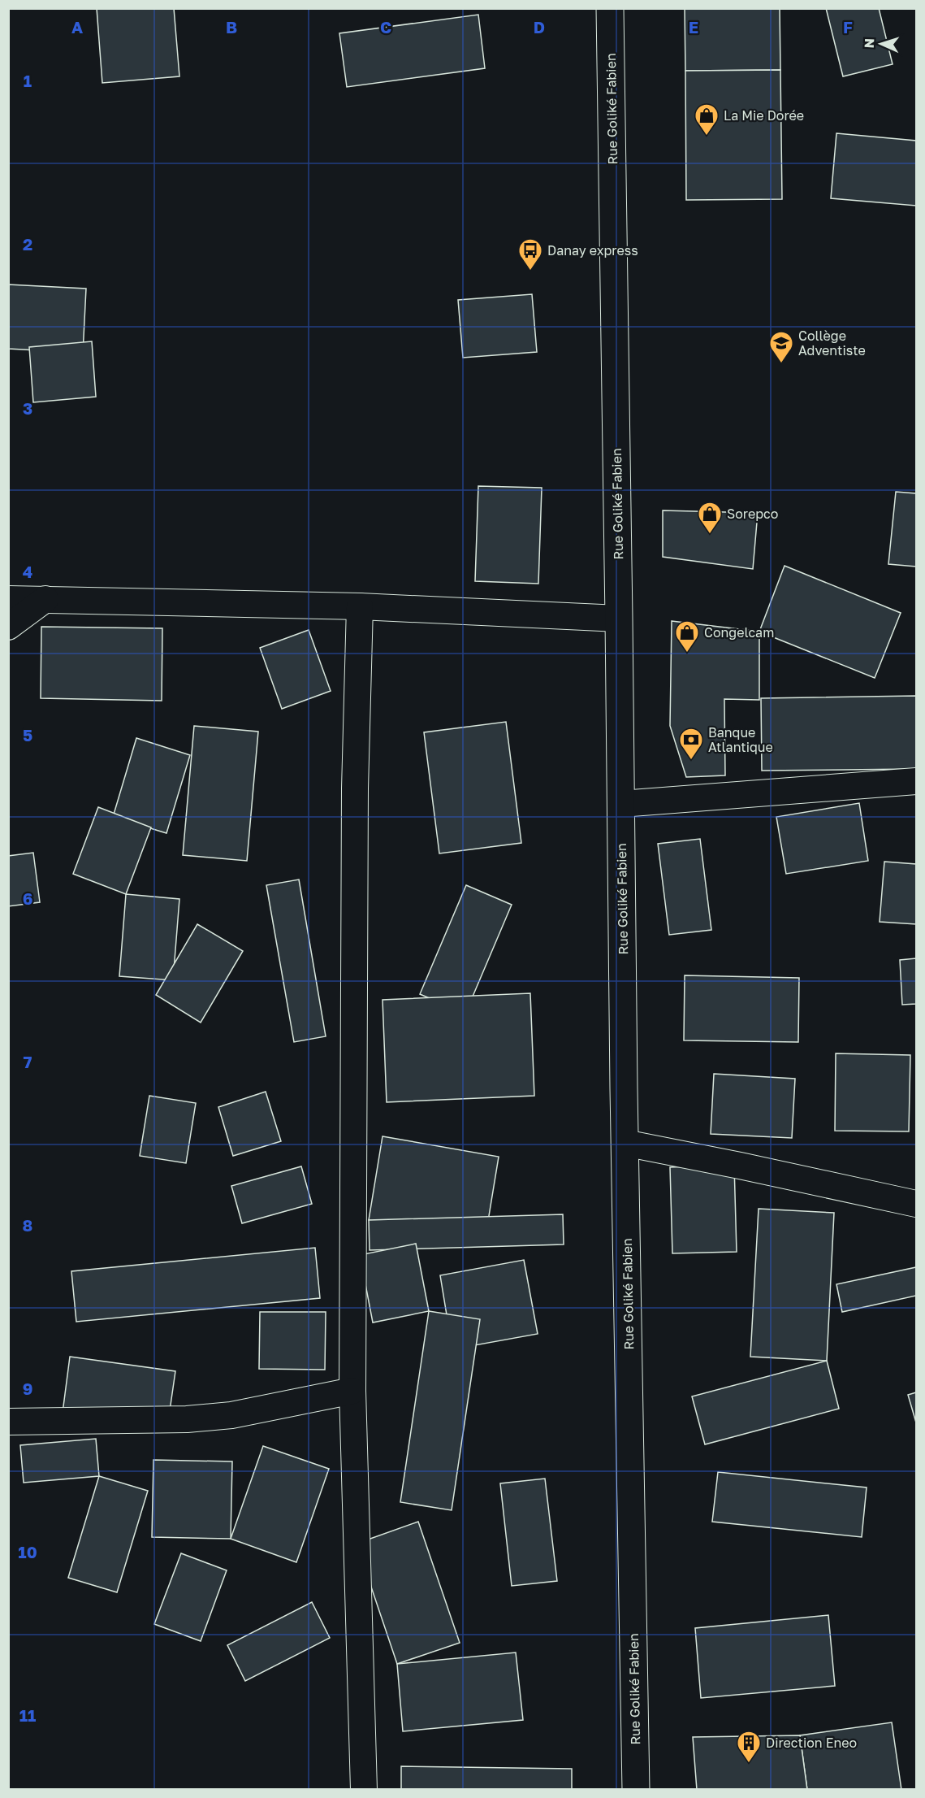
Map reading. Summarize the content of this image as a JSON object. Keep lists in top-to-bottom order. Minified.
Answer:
{"streets":{"highway":["Rue Goliké Fabien"]},"places":{"shop":["La Mie Dorée","Sorepco","Congelcam"],"bus stop":["Danay express"],"school or university":["Collège Adventiste"],"bank":["Banque Atlantique"],"building":["Direction Eneo"]},"north":"left","grid":{"columns":["A","B","C","D","E","F"],"rows":["1","2","3","4","5","6","7","8","9","10","11"]}}
